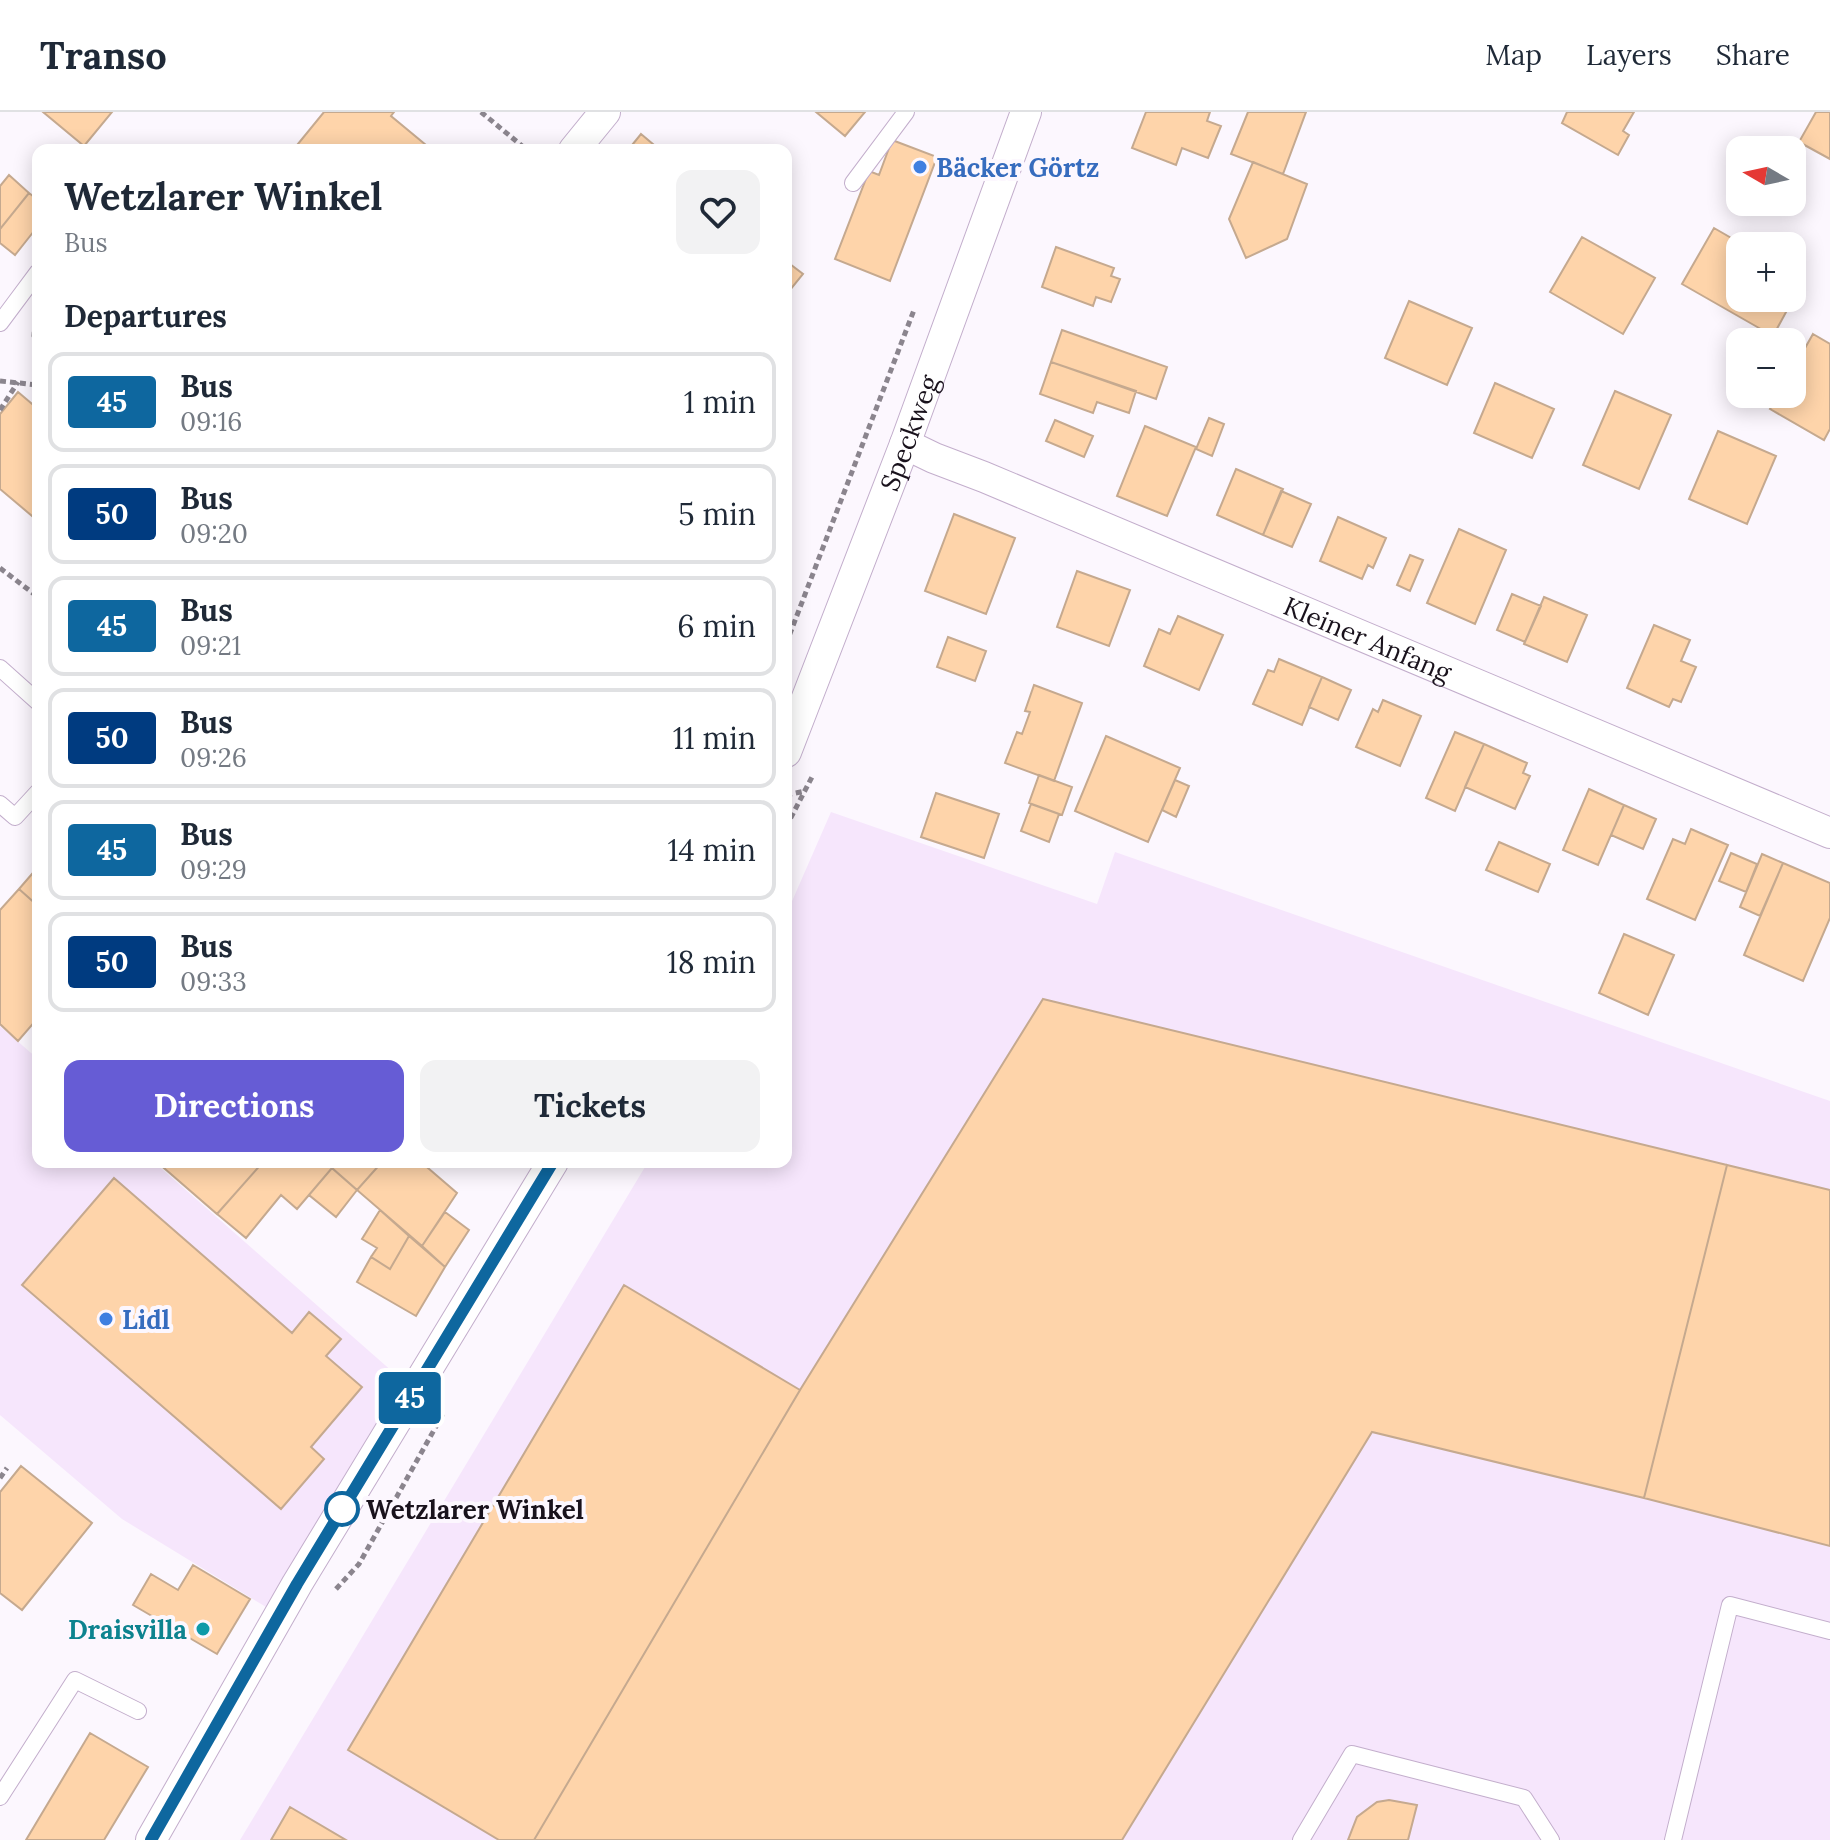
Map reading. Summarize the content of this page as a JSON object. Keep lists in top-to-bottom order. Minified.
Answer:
{"streets":{"street":["Speckweg","Kleiner Anfang"]},"crossings":[["Speckweg","Kleiner Anfang"]],"places":["Bäcker Görtz","Lidl","Wetzlarer Winkel","Draisvilla"],"lines":["bus line 45"],"north":"left","page":{"header":"Transo","nav":["Map","Layers","Share"],"on_map":"45","map_buttons":["+","−"],"heading":[["Wetzlarer Winkel","Bus"],"Departures"],"list":[{"mark":"45","name":"Bus","note":"09:16","value":"1 min"},{"mark":"50","name":"Bus","note":"09:20","value":"5 min"},{"mark":"45","name":"Bus","note":"09:21","value":"6 min"},{"mark":"50","name":"Bus","note":"09:26","value":"11 min"},{"mark":"45","name":"Bus","note":"09:29","value":"14 min"},{"mark":"50","name":"Bus","note":"09:33","value":"18 min"}],"buttons":["Directions","Tickets"]}}
